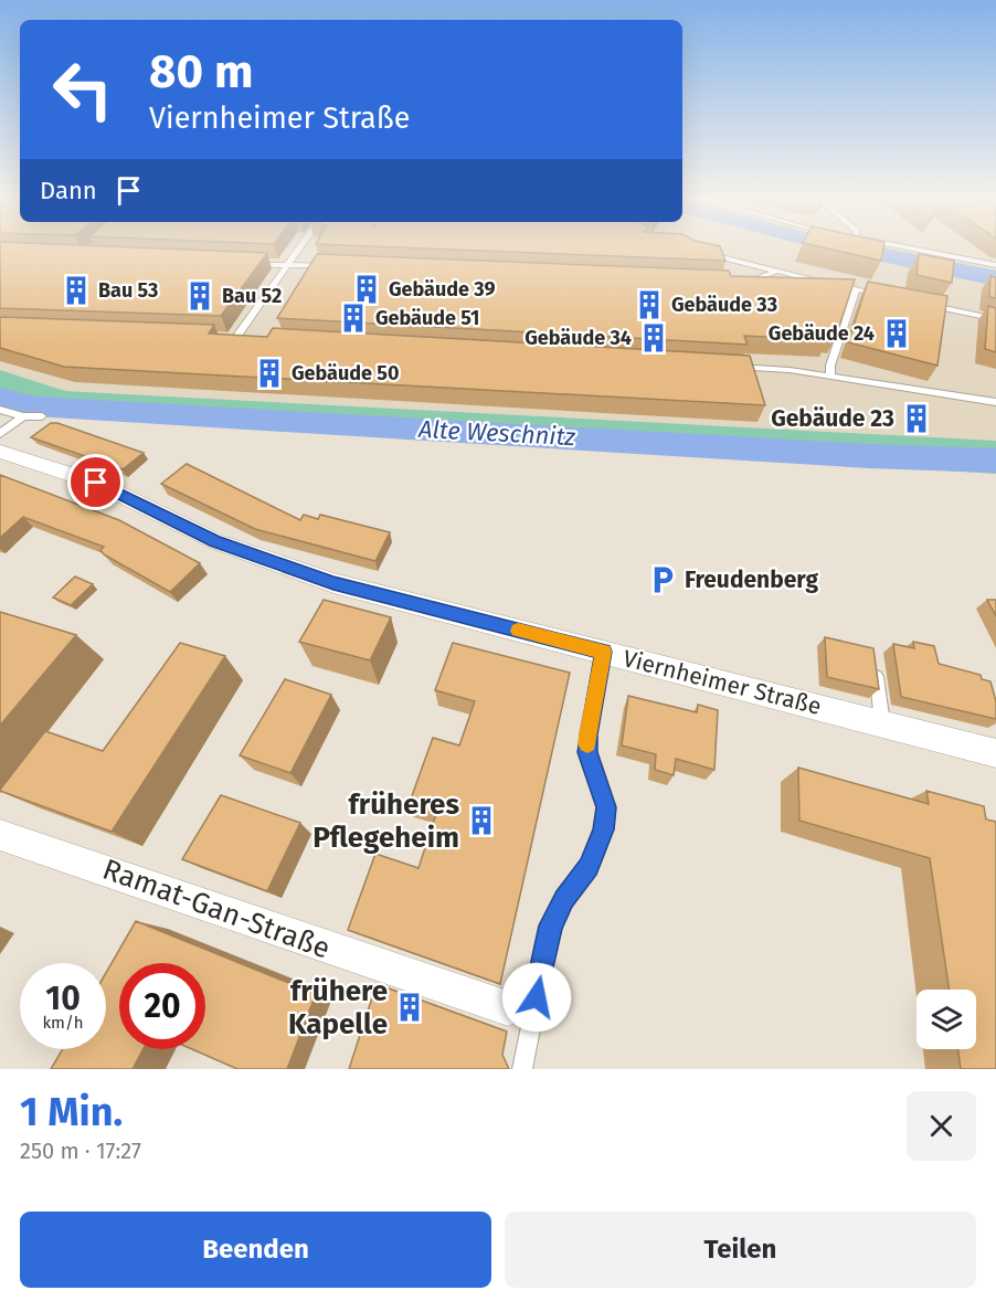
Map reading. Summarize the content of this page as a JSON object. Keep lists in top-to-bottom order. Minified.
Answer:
{"streets":{"street":["Viernheimer Straße","Ramat-Gan-Straße"]},"water":["Alte Weschnitz"],"places":{"building":["Gebäude 39","Bau 53","Bau 52","Gebäude 33","Gebäude 51","Gebäude 24","Gebäude 34","Gebäude 50","Gebäude 23","früheres Pflegeheim","frühere Kapelle"],"parking":["Freudenberg"]},"page":{"turn":["80 m","Viernheimer Straße"],"then":"Dann","speed":"10 km/h","limit":"20","heading":["1 Min.","250 m · 17:27"],"buttons":["Beenden","Teilen"]}}
